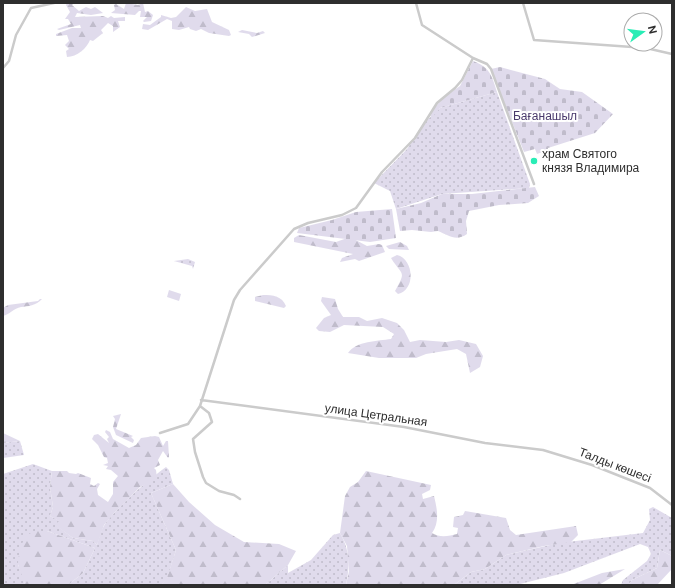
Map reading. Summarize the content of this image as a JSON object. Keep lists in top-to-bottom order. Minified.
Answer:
{"streets":{"street":["улица Цетральная","Талды көшесі"]},"crossings":[["улица Цетральная","Талды көшесі"]],"parks":["Бағанашыл"],"places":["храм Святого князя Владимира"],"north":"right"}
